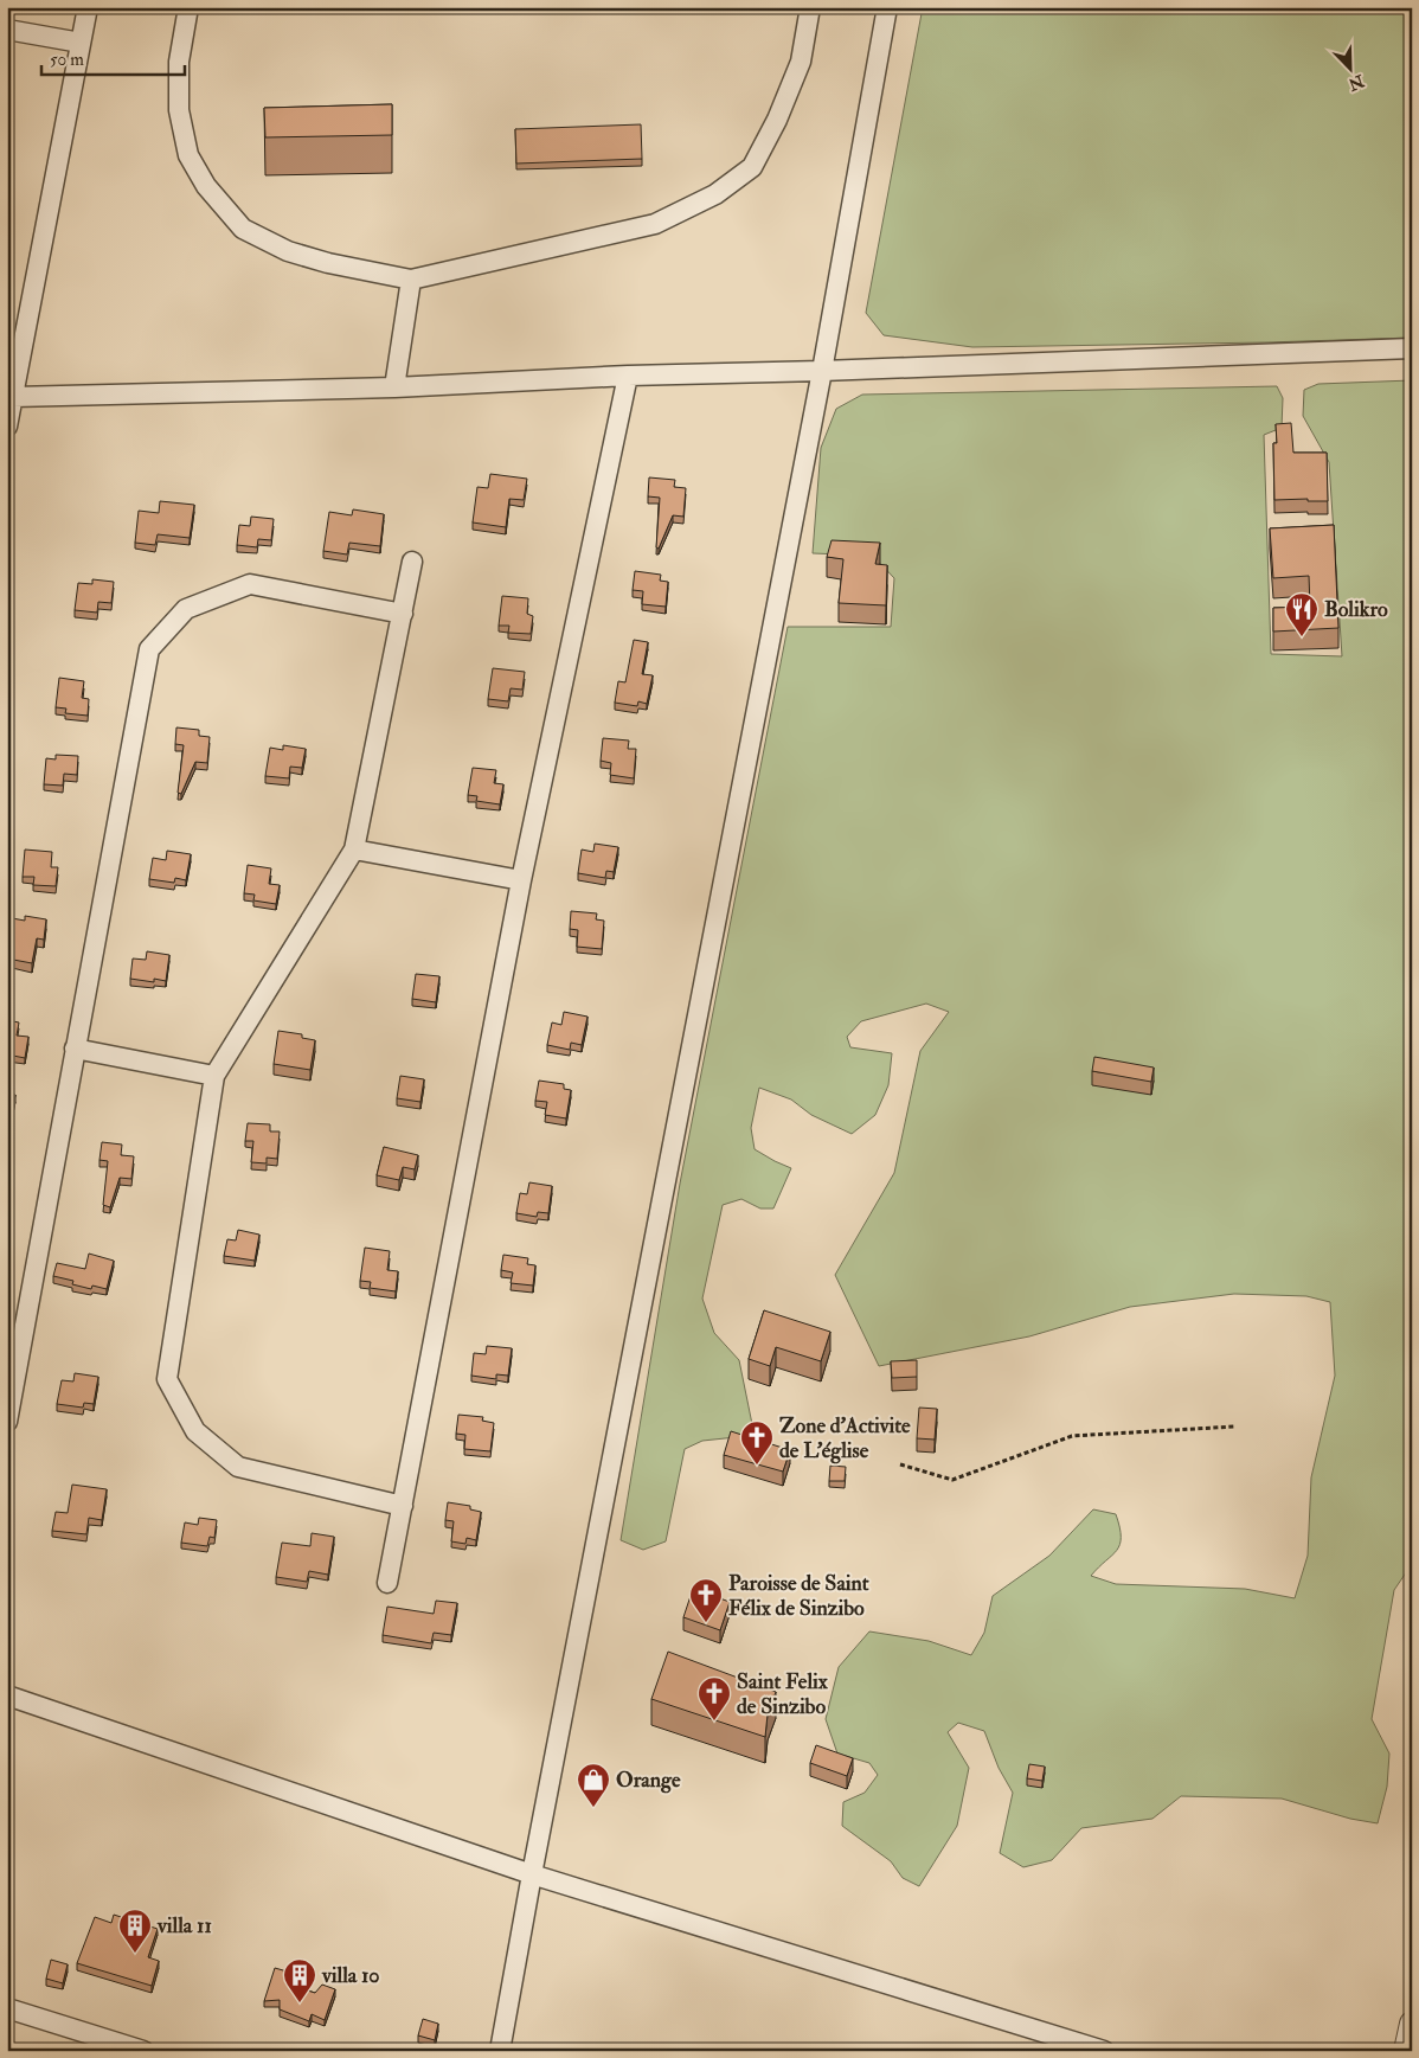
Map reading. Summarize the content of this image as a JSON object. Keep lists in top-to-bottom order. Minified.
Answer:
{"places":{"restaurant":["Bolikro"],"church":["Zone d'Activite de L'église","Paroisse de Saint Félix de Sinzibo","Saint Felix de Sinzibo"],"shop":["Orange"],"building":["villa 11","villa 10"]},"scale_bar":"50 m","north":"bottom right"}
